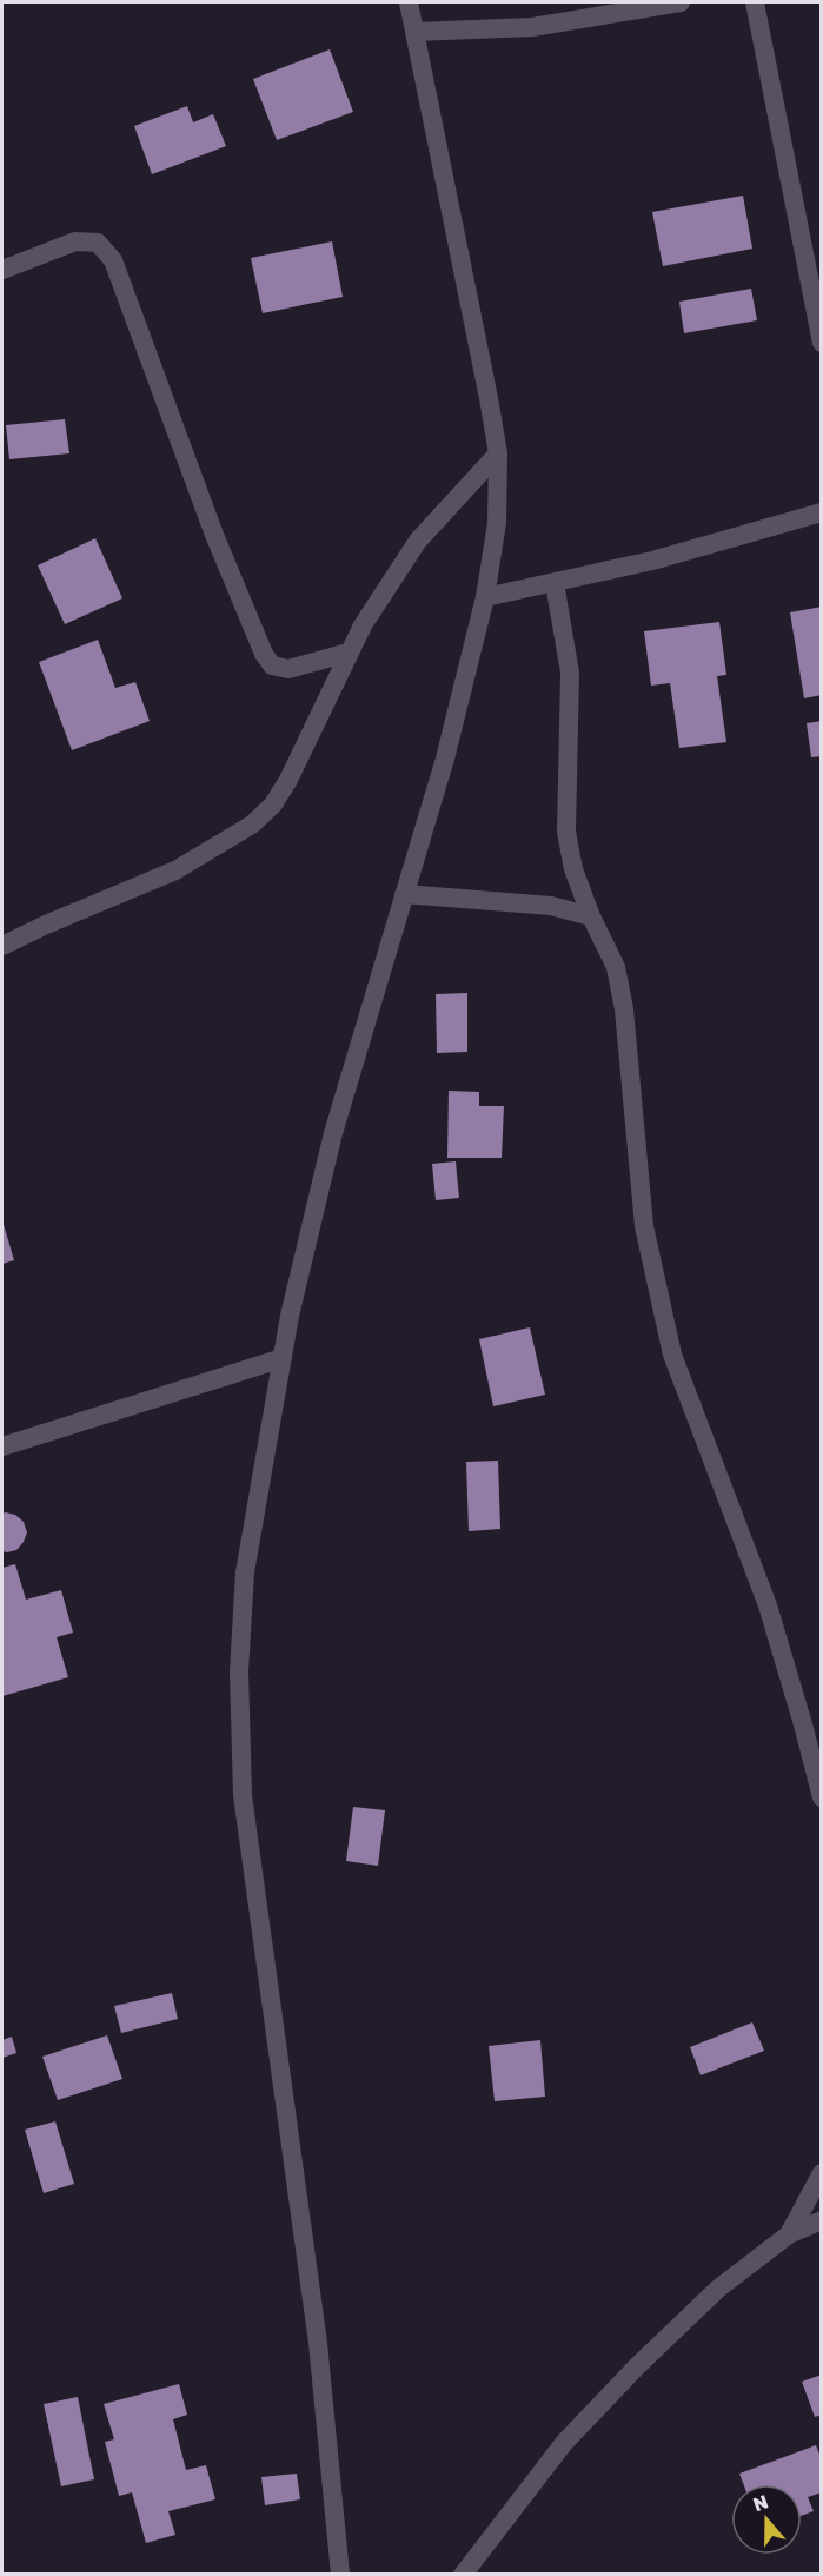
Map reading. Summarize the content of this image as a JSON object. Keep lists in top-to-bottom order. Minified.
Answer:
{"north":"top"}
